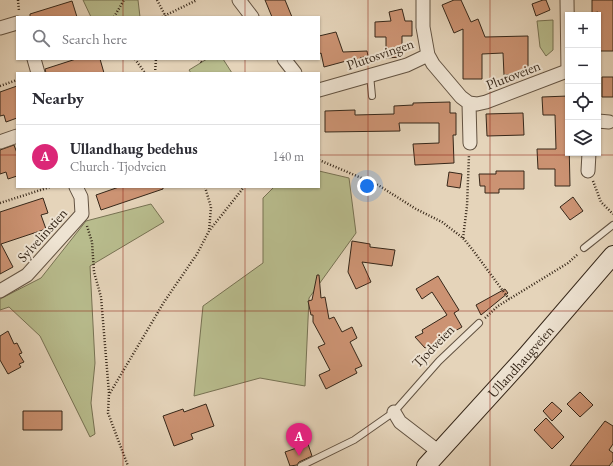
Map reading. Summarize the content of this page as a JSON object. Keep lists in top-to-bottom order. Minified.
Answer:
{"streets":{"main road":["Ullandhaugveien"],"street":["Plutosvingen","Plutoveien","Sylvelinstien"],"lane":["Tjodveien"]},"page":{"map_buttons":["+","−"],"search":"Search here","heading":"Nearby","list":[{"mark":"A","name":"Ullandhaug bedehus","note":"Church · Tjodveien","value":"140 m"}],"pins":"A"}}
